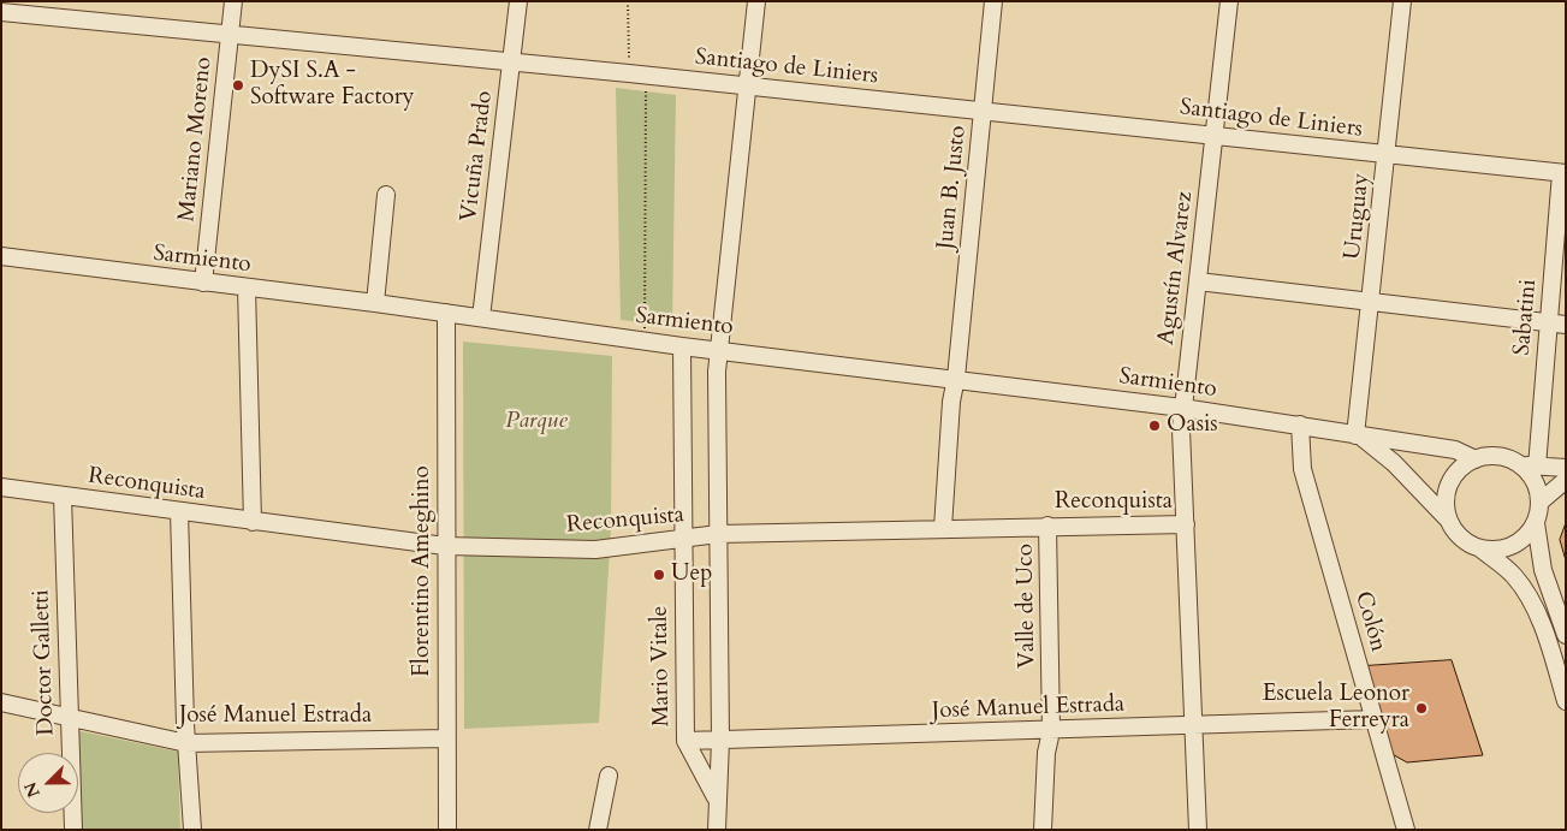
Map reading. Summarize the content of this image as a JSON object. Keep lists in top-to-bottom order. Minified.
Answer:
{"streets":{"street":["Santiago de Liniers","Mariano Moreno","Vicuña Prado","Juan B. Justo","Uruguay","Sarmiento","Agustín Alvarez","Sabatini","Reconquista","Florentino Ameghino","Valle de Uco","Colón","Doctor Galletti","Mario Vitale","José Manuel Estrada"]},"crossings":[["Santiago de Liniers","Mariano Moreno"],["Santiago de Liniers","Vicuña Prado"],["Santiago de Liniers","Juan B. Justo"],["Santiago de Liniers","Uruguay"],["Santiago de Liniers","Agustín Alvarez"],["Santiago de Liniers","Sabatini"],["Santiago de Liniers","Mario Vitale"],["Mariano Moreno","Sarmiento"],["Vicuña Prado","Sarmiento"],["Juan B. Justo","Sarmiento"],["Juan B. Justo","Reconquista"],["Uruguay","Sarmiento"],["Sarmiento","Agustín Alvarez"],["Sarmiento","Sabatini"],["Sarmiento","Florentino Ameghino"],["Sarmiento","Colón"],["Sarmiento","Mario Vitale"],["Agustín Alvarez","Reconquista"],["Agustín Alvarez","José Manuel Estrada"],["Reconquista","Florentino Ameghino"],["Reconquista","Valle de Uco"],["Reconquista","Doctor Galletti"],["Reconquista","Mario Vitale"],["Florentino Ameghino","José Manuel Estrada"],["Valle de Uco","José Manuel Estrada"],["Colón","José Manuel Estrada"],["Doctor Galletti","José Manuel Estrada"],["Mario Vitale","José Manuel Estrada"]],"parks":["Parque"],"places":["DySI S.A - Software Factory","Oasis","Uep","Escuela Leonor Ferreyra"],"north":"bottom left"}
